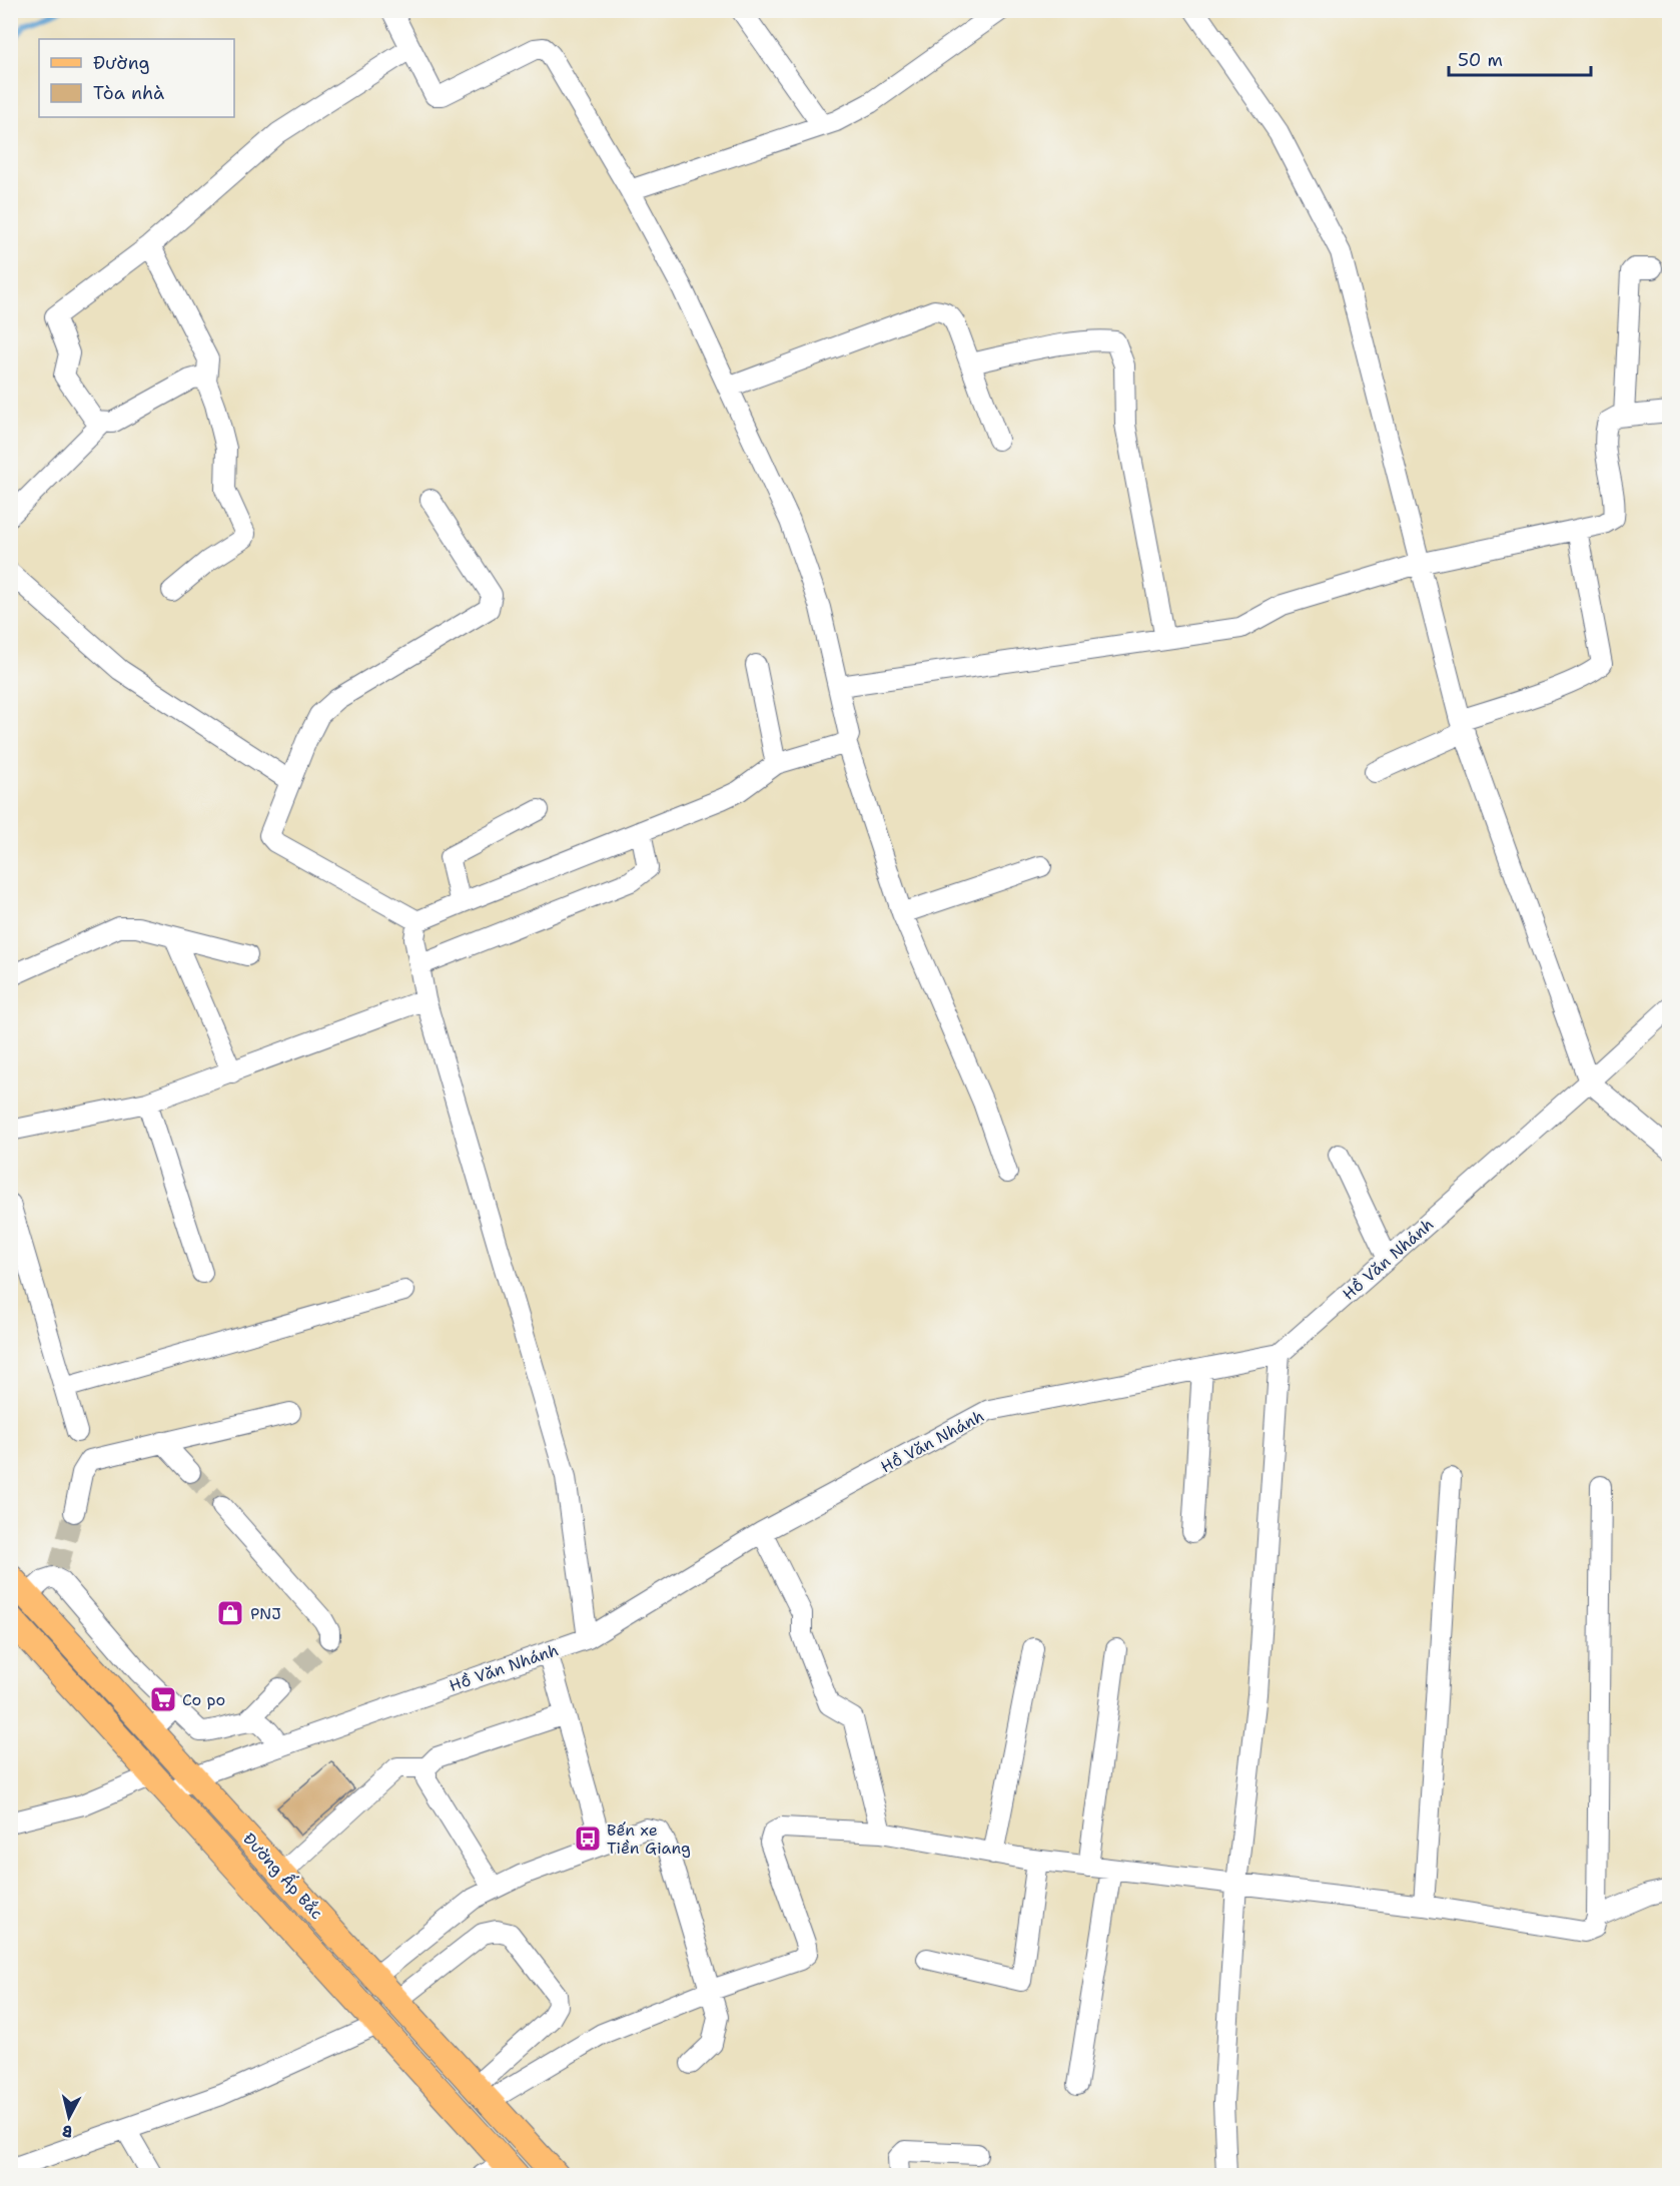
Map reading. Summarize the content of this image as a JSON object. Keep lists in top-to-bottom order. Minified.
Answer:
{"streets":{"main road":["Đường Ấp Bắc"],"street":["Hồ Văn Nhánh"]},"crossings":[["Hồ Văn Nhánh","Đường Ấp Bắc"]],"places":{"shop":["PNJ"],"supermarket":["Co po"],"bus stop":["Bến xe Tiền Giang"]},"legend":["Đường","Tòa nhà"],"scale_bar":"50 m","north":"bottom"}
